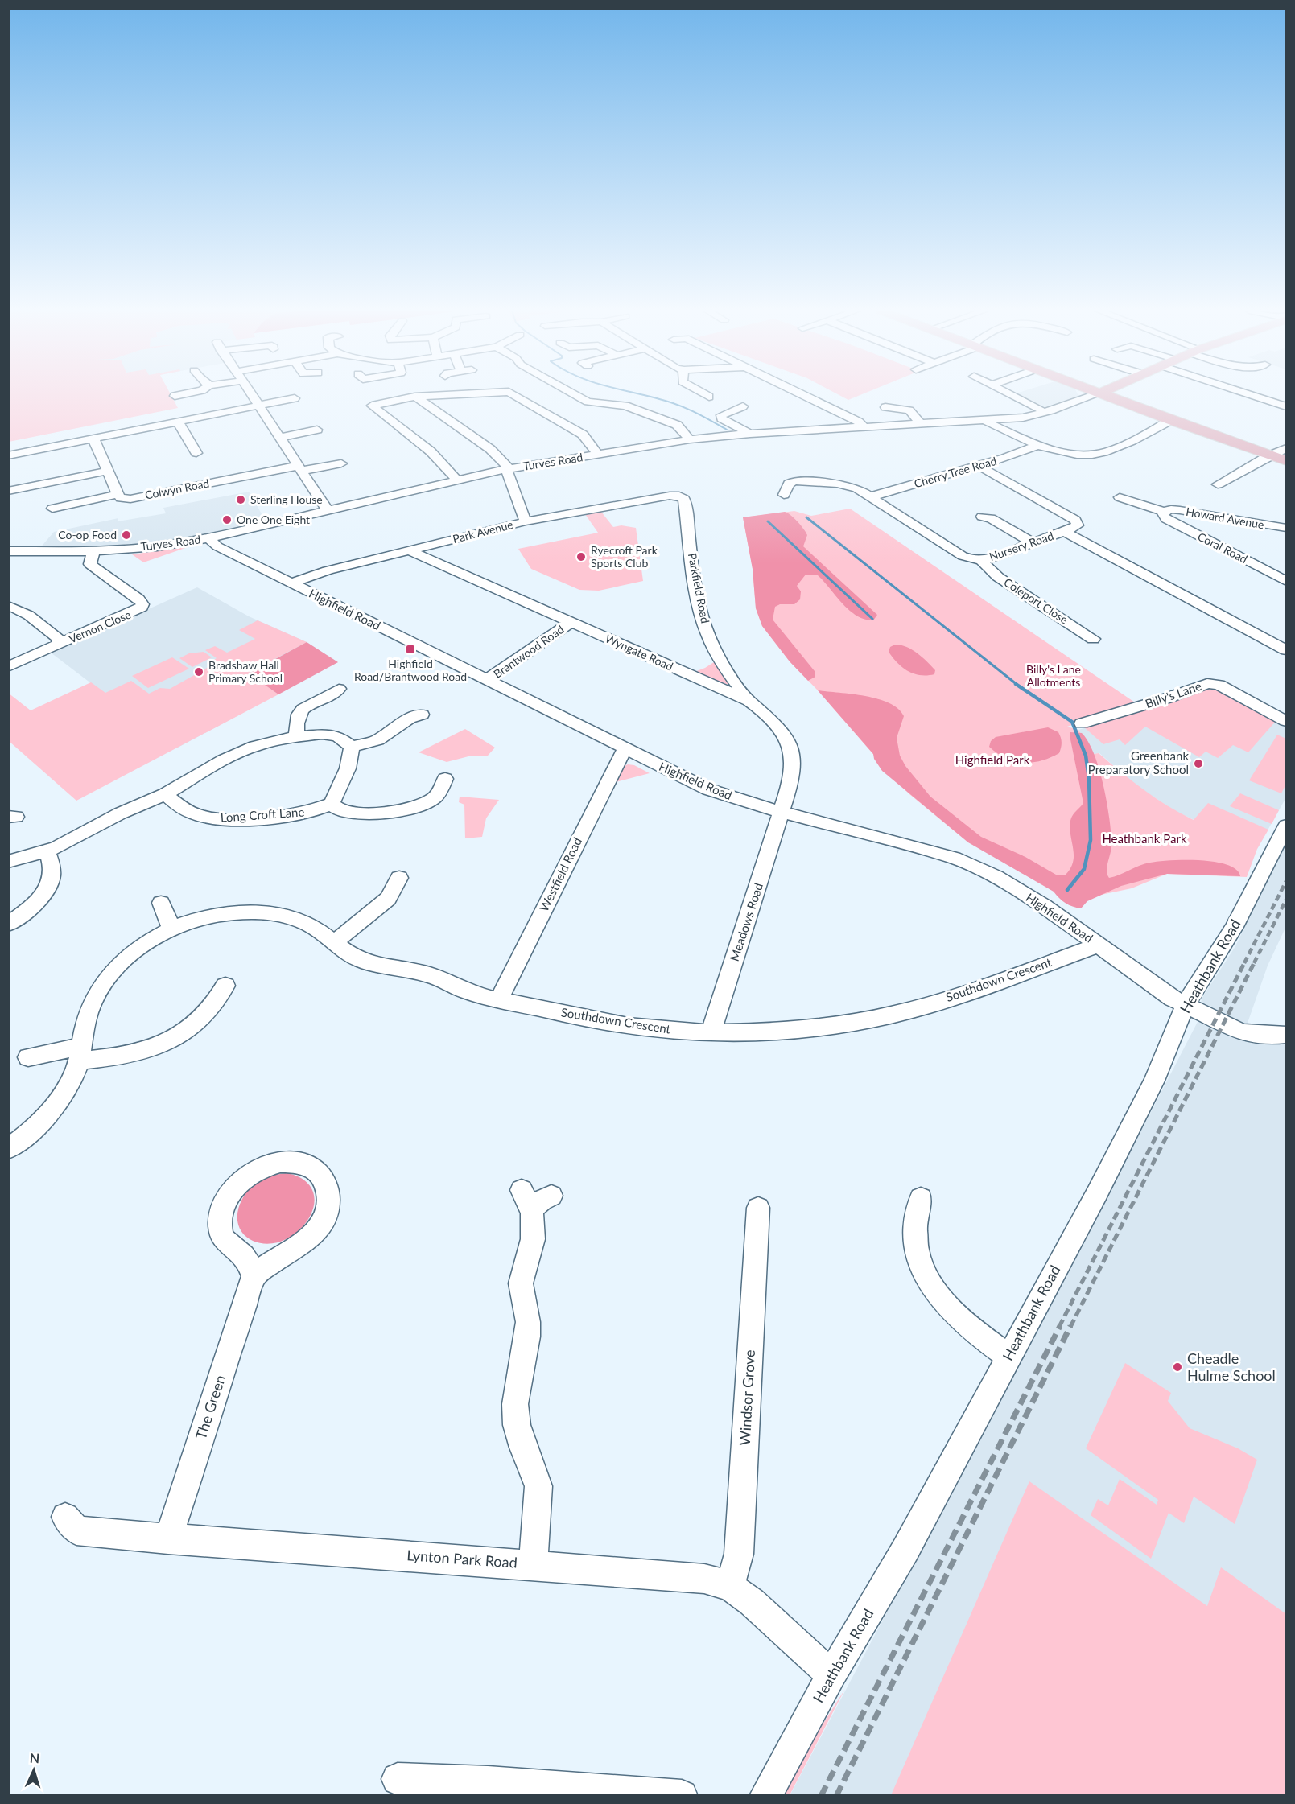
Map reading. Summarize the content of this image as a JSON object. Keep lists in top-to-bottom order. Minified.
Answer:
{"streets":{"street":["Turves Road","Cherry Tree Road","Colwyn Road","Howard Avenue","Park Avenue","Nursery Road","Coral Road","Parkfield Road","Coleport Close","Highfield Road","Vernon Close","Brantwood Road","Wyngate Road","Billy's Lane","Long Croft Lane","Westfield Road","Meadows Road","Heathbank Road","Southdown Crescent","Windsor Grove","The Green","Lynton Park Road"]},"crossings":[["Turves Road","Highfield Road"],["Turves Road","Vernon Close"],["Cherry Tree Road","Nursery Road"],["Howard Avenue","Coral Road"],["Park Avenue","Parkfield Road"],["Park Avenue","Highfield Road"],["Park Avenue","Wyngate Road"],["Nursery Road","Coleport Close"],["Parkfield Road","Wyngate Road"],["Highfield Road","Brantwood Road"],["Highfield Road","Wyngate Road"],["Highfield Road","Westfield Road"],["Highfield Road","Meadows Road"],["Highfield Road","Heathbank Road"],["Highfield Road","Southdown Crescent"],["Brantwood Road","Wyngate Road"],["Wyngate Road","Meadows Road"],["Westfield Road","Southdown Crescent"],["Meadows Road","Southdown Crescent"],["Heathbank Road","Lynton Park Road"],["Windsor Grove","Lynton Park Road"],["The Green","Lynton Park Road"]],"parks":["Billy's Lane Allotments","Highfield Park","Heathbank Park"],"places":{"other":["Sterling House","One One Eight","Co-op Food","Ryecroft Park Sports Club","Bradshaw Hall Primary School","Greenbank Preparatory School","Cheadle Hulme School"],"transit":["Highfield Road/Brantwood Road"]},"north":"top"}
